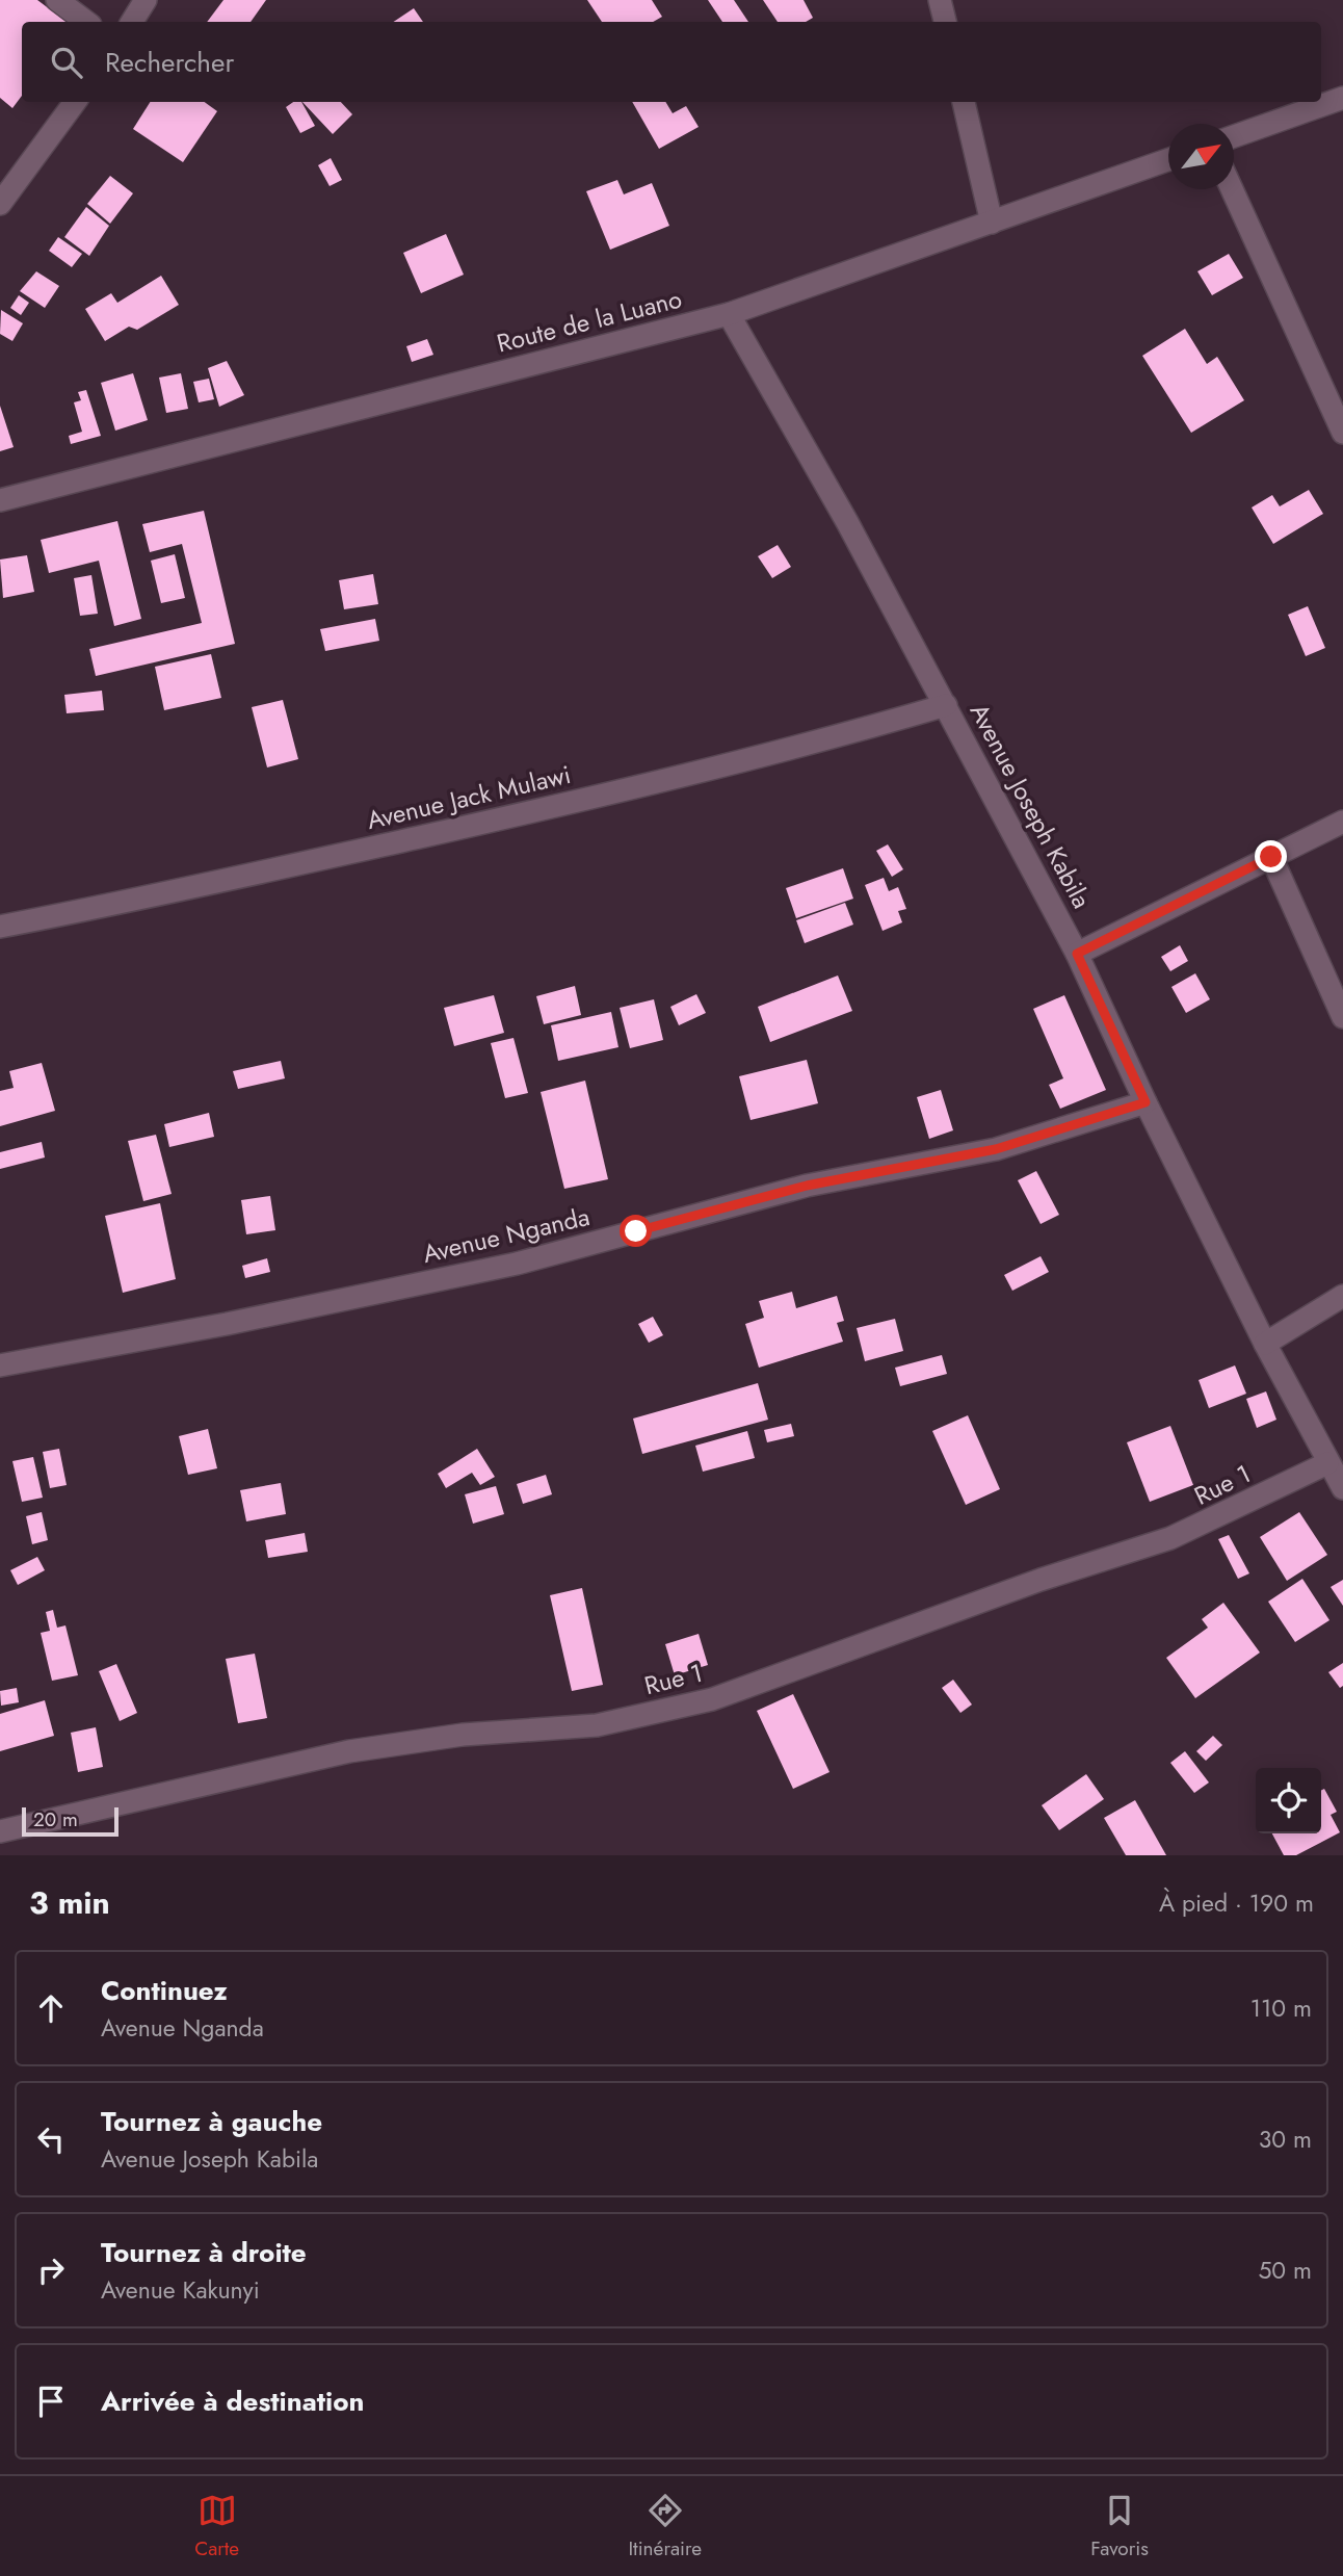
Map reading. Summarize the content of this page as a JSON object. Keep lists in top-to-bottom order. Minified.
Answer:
{"streets":{"street":["Route de la Luano","Avenue Jack Mulawi","Avenue Joseph Kabila","Avenue Nganda","Rue 1"]},"crossings":[["Route de la Luano","Avenue Joseph Kabila"],["Avenue Jack Mulawi","Avenue Joseph Kabila"],["Avenue Joseph Kabila","Avenue Nganda"],["Avenue Joseph Kabila","Rue 1"]],"scale_bar":"20 m","north":"top right","page":{"search":"Rechercher","scale":"20 m","heading":["3 min","À pied · 190 m"],"list":[["Continuez","Avenue Nganda","110 m"],["Tournez à gauche","Avenue Joseph Kabila","30 m"],["Tournez à droite","Avenue Kakunyi","50 m"],"Arrivée à destination"],"nav":["Carte","Itinéraire","Favoris"]}}
